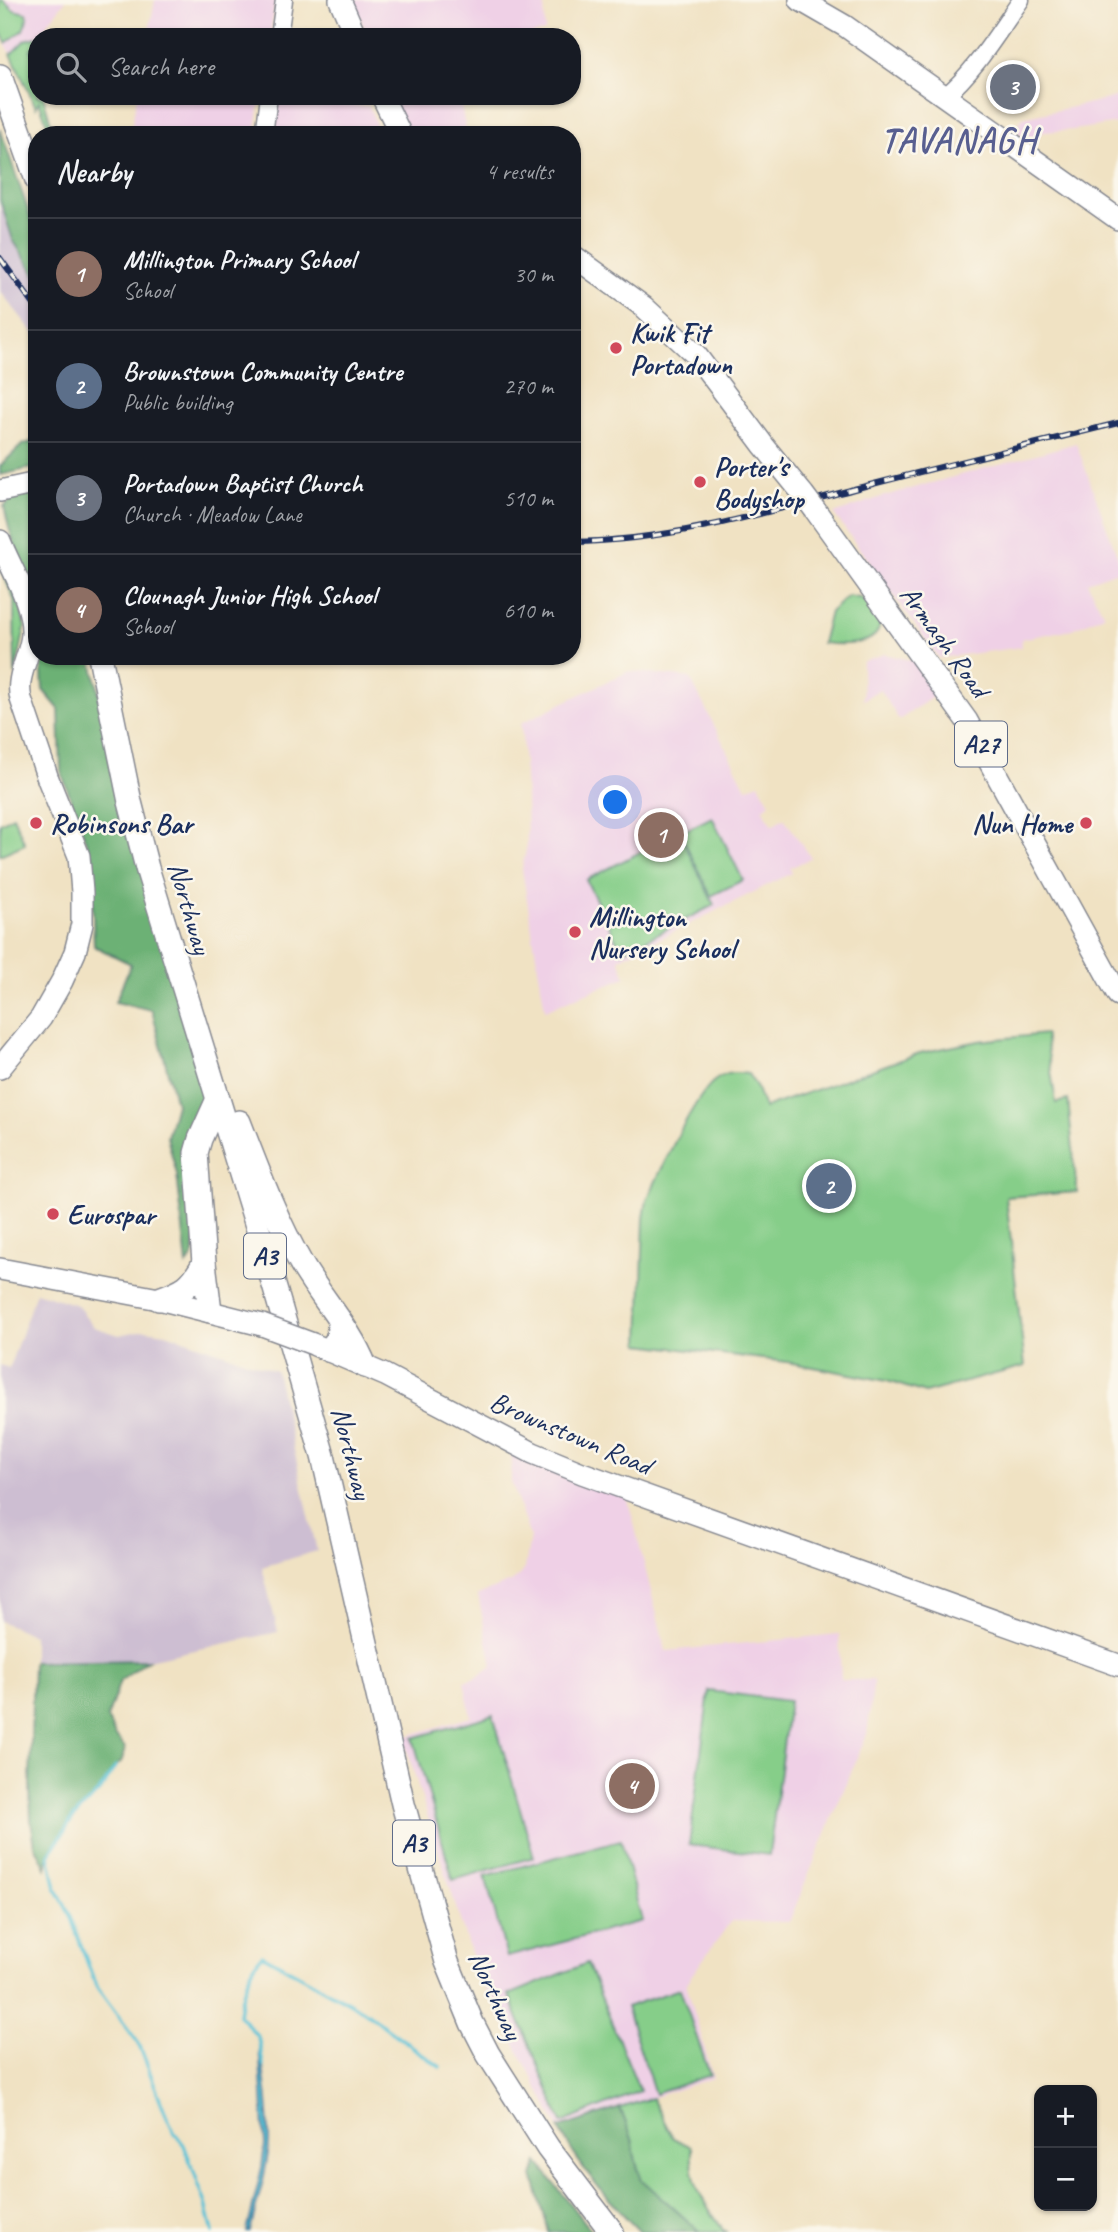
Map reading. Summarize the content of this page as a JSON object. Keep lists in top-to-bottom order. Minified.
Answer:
{"streets":{"highway":["Northway","A3"],"main road":["Armagh Road","A27","Brownstown Road"]},"districts":["TAVANAGH"],"places":["Kwik Fit Portadown","Porter's Bodyshop","Robinsons Bar","Nun Home","Millington Nursery School","Eurospar"],"page":{"search":"Search here","pins":["3","1","2","4"],"heading":["Nearby","4 results"],"list":[{"mark":"1","name":"Millington Primary School","note":"School","value":"30 m"},{"mark":"2","name":"Brownstown Community Centre","note":"Public building","value":"270 m"},{"mark":"3","name":"Portadown Baptist Church","note":"Church · Meadow Lane","value":"510 m"},{"mark":"4","name":"Clounagh Junior High School","note":"School","value":"610 m"}],"map_buttons":["+","−"]}}
